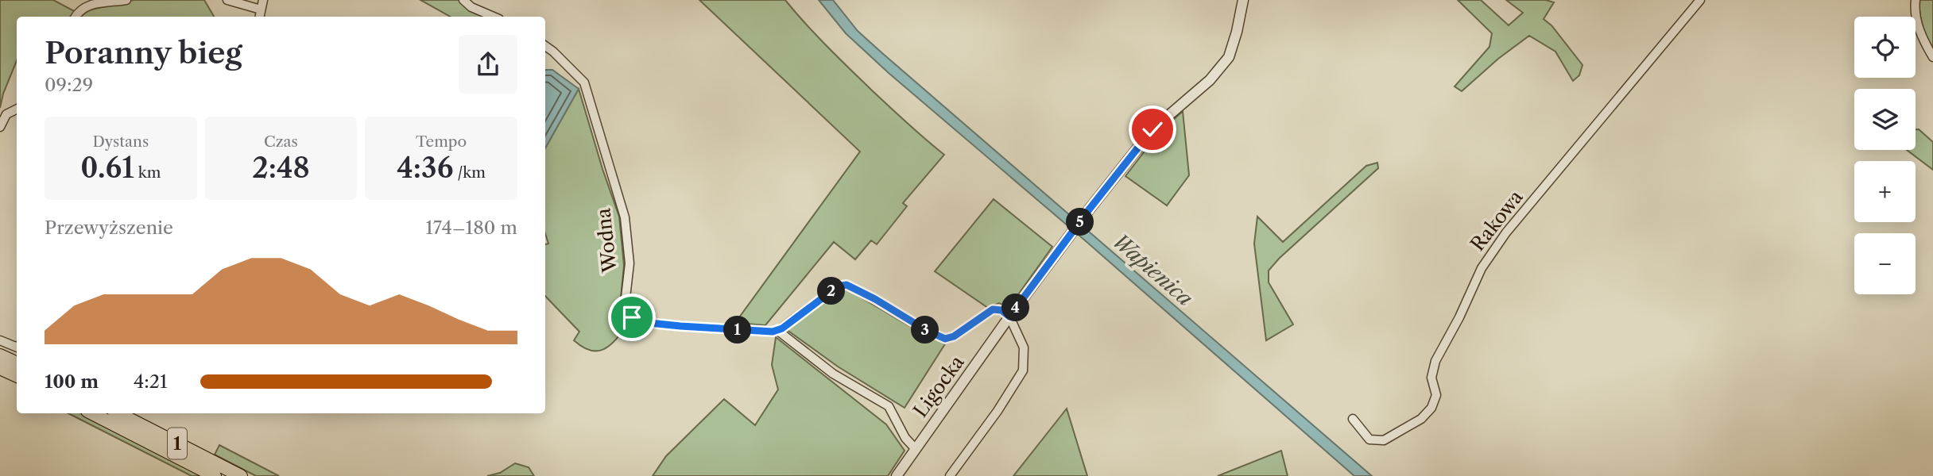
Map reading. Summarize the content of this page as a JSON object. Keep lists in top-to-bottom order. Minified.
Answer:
{"streets":{"main road":["1"],"street":["Rakowa","Wodna","Ligocka"]},"water":["Wapienica"],"page":{"map_buttons":["+","−"],"heading":["Poranny bieg","09:29"],"stats":[["Dystans","0.61 km"],["Czas","2:48"],["Tempo","4:36 /km"]],"chart":["Przewyższenie","174–180 m"],"pins":["5","2","4","1","3"],"list":[{"name":"100 m","note":"4:21"}]}}
